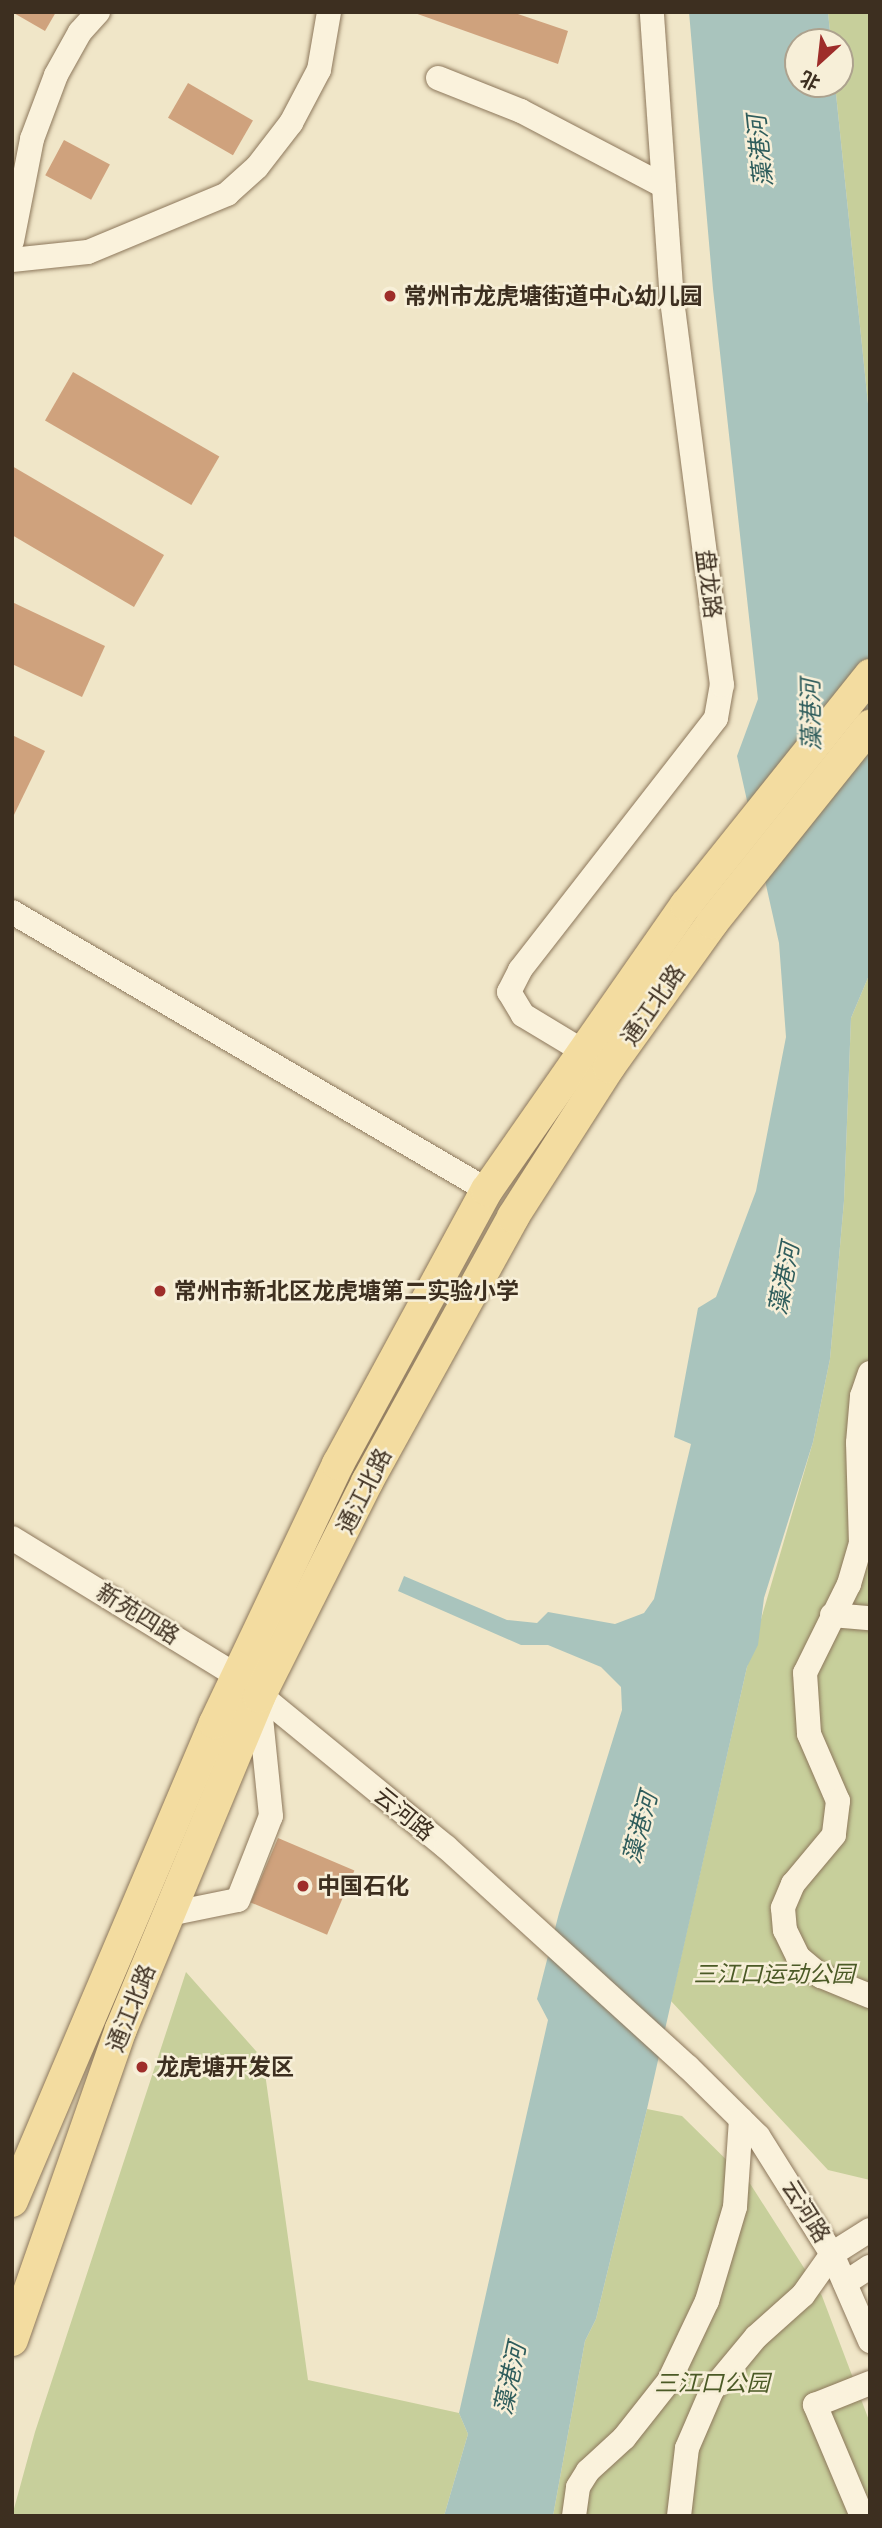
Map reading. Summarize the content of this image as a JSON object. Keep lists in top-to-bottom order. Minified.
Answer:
{"streets":{"main road":["通江北路"],"street":["盘龙路","新苑四路","云河路"]},"crossings":[["盘龙路","通江北路"],["通江北路","新苑四路"],["通江北路","云河路"],["新苑四路","云河路"]],"water":["藻港河"],"parks":["三江口运动公园","三江口公园"],"places":["常州市龙虎塘街道中心幼儿园","常州市新北区龙虎塘第二实验小学","中国石化","龙虎塘开发区"],"north":"bottom left"}
